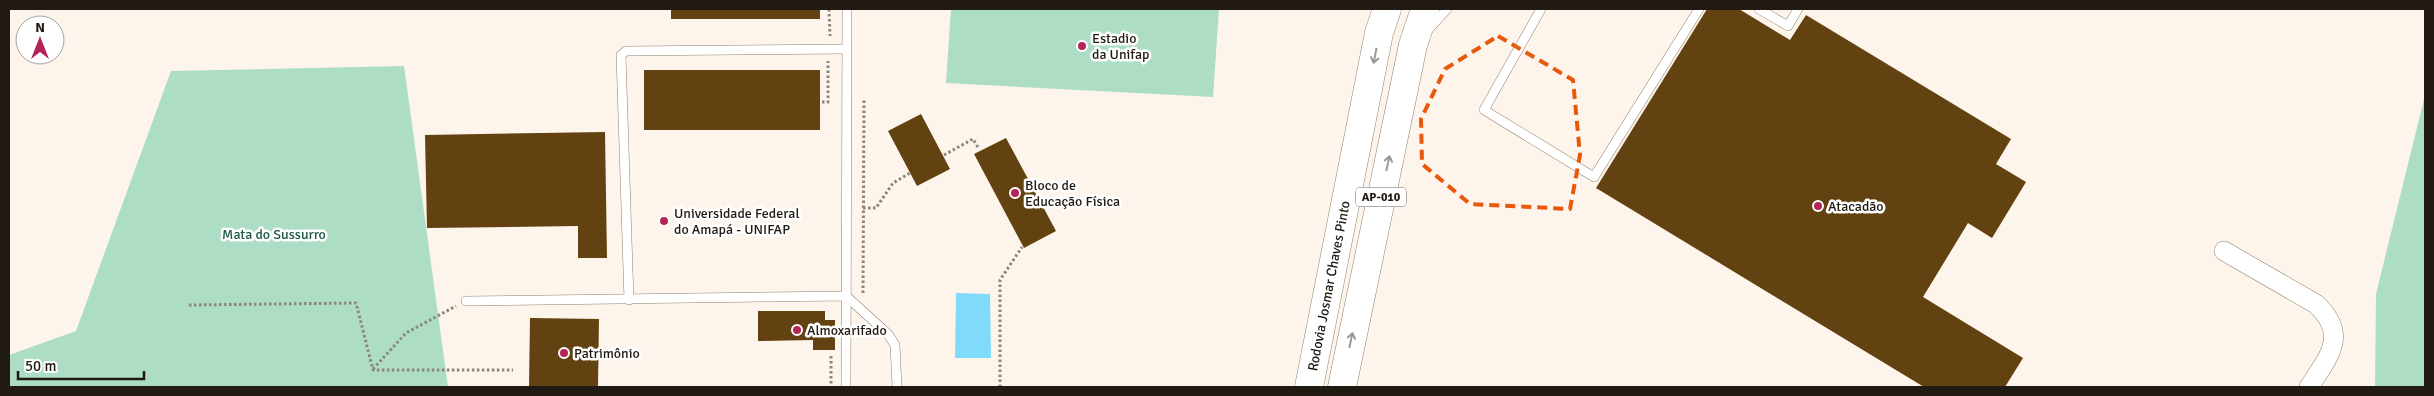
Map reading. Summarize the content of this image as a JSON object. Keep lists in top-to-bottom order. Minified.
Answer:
{"streets":{"main road":["AP-010","Rodovia Josmar Chaves Pinto"]},"parks":["Mata do Sussurro"],"places":["Estadio da Unifap","Bloco de Educação Física","Atacadão","Universidade Federal do Amapá - UNIFAP","Almoxarifado","Patrimônio"],"scale_bar":"50 m","north":"top"}
